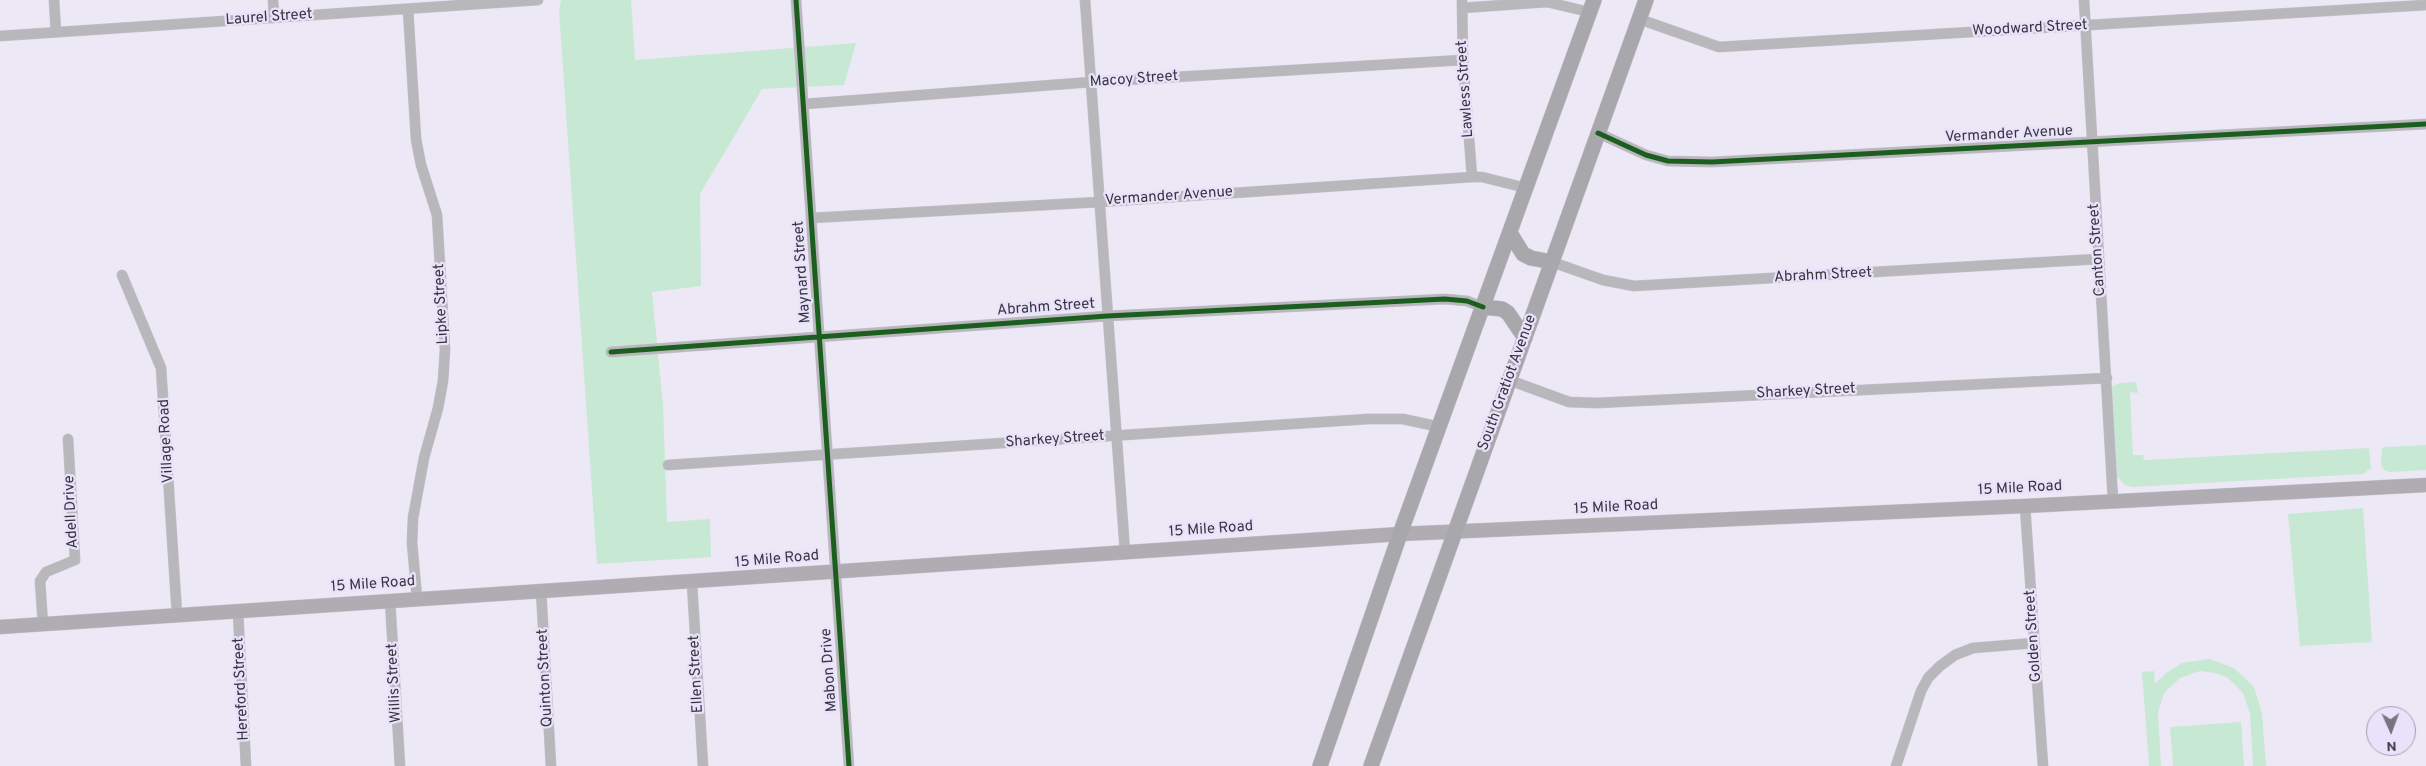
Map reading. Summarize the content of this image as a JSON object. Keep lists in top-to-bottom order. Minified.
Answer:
{"streets":{"main road":["South Gratiot Avenue","15 Mile Road"],"street":["Laurel Street","Woodward Street","Macoy Street","Lawless Street","Vermander Avenue","Canton Street","Maynard Street","Abrahm Street","Lipke Street","Sharkey Street","Village Road","Adell Drive","Golden Street","Mabon Drive","Ellen Street","Quinton Street","Willis Street","Hereford Street"]},"crossings":[["Laurel Street","Lipke Street"],["Woodward Street","Canton Street"],["Woodward Street","South Gratiot Avenue"],["Macoy Street","Lawless Street"],["Macoy Street","Maynard Street"],["Lawless Street","Vermander Avenue"],["Vermander Avenue","Canton Street"],["Vermander Avenue","Maynard Street"],["Vermander Avenue","South Gratiot Avenue"],["Canton Street","Abrahm Street"],["Canton Street","Sharkey Street"],["Canton Street","15 Mile Road"],["Maynard Street","Abrahm Street"],["Maynard Street","Sharkey Street"],["Maynard Street","15 Mile Road"],["Maynard Street","Mabon Drive"],["Abrahm Street","South Gratiot Avenue"],["Lipke Street","15 Mile Road"],["South Gratiot Avenue","Sharkey Street"],["South Gratiot Avenue","15 Mile Road"],["Village Road","15 Mile Road"],["15 Mile Road","Adell Drive"],["15 Mile Road","Golden Street"],["15 Mile Road","Mabon Drive"],["15 Mile Road","Ellen Street"],["15 Mile Road","Quinton Street"],["15 Mile Road","Willis Street"],["15 Mile Road","Hereford Street"]],"north":"bottom"}
